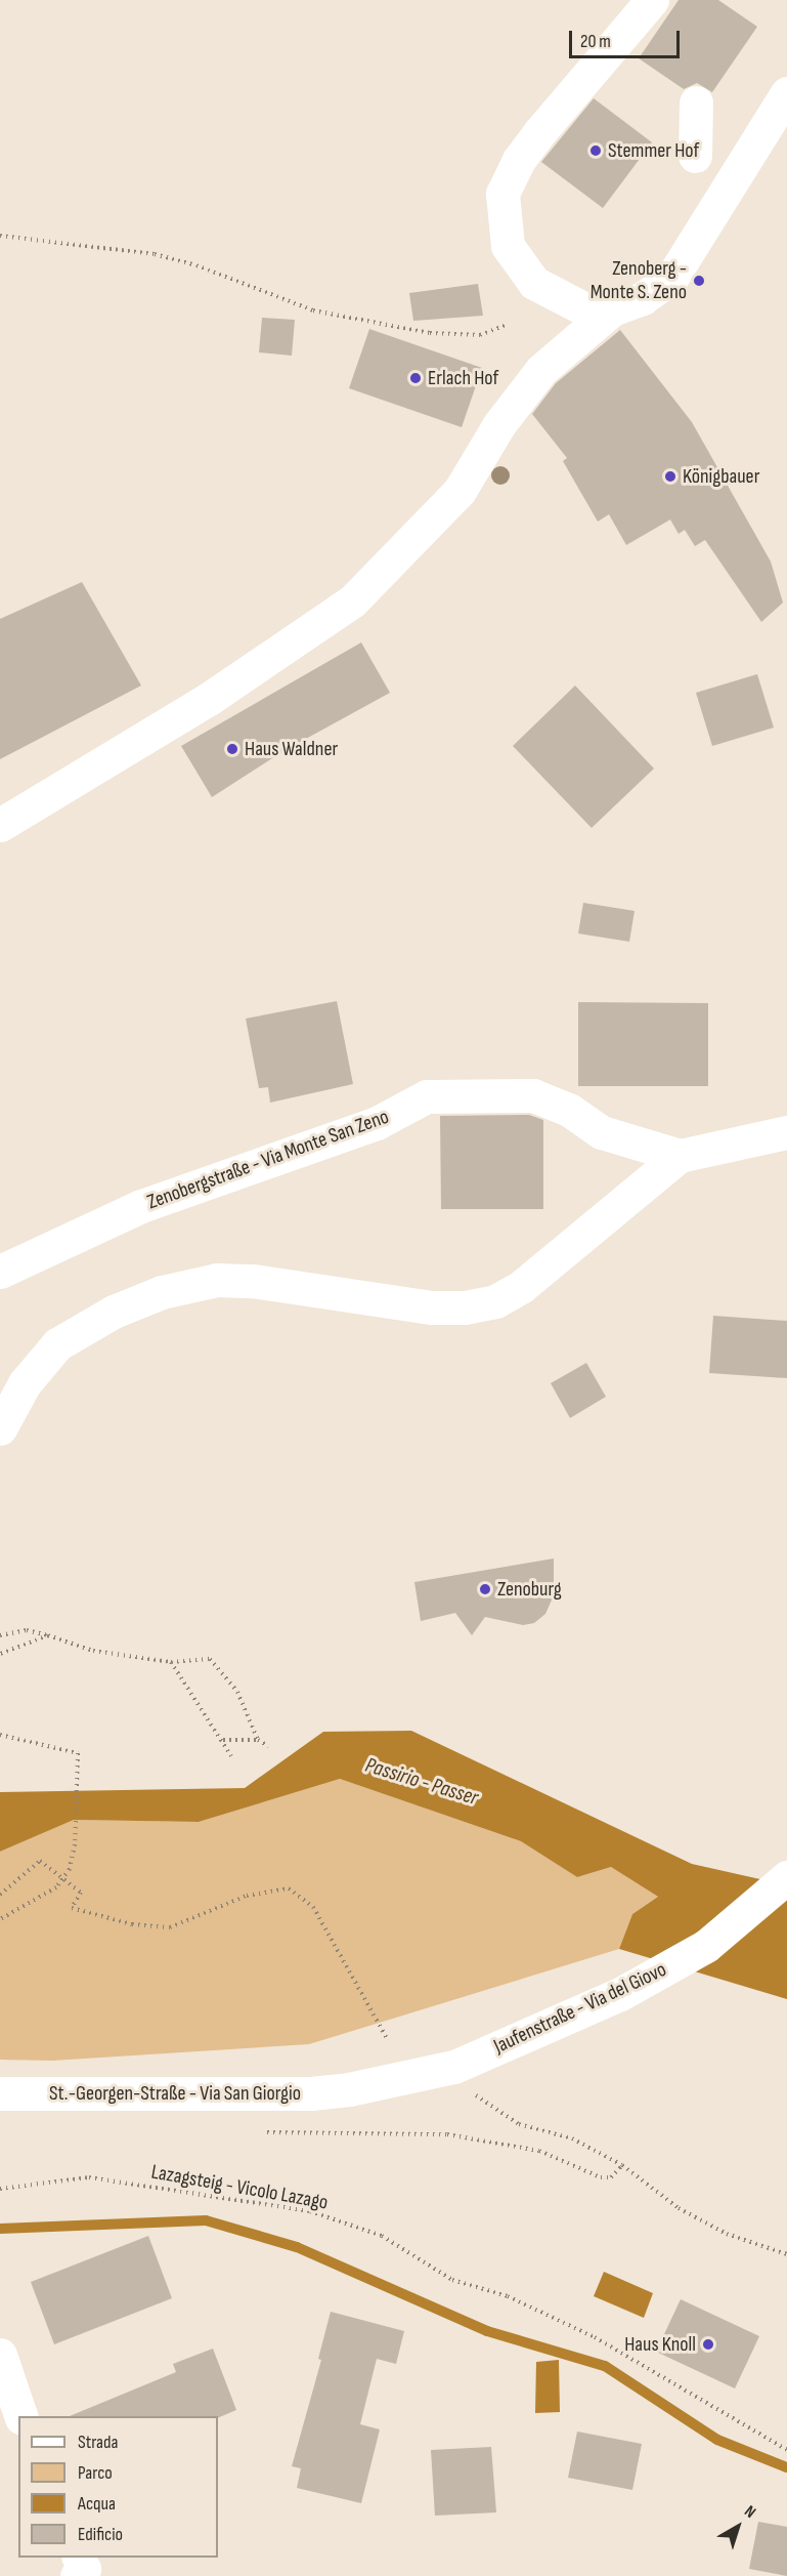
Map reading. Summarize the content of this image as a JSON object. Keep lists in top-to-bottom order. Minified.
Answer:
{"streets":{"street":["Zenobergstraße - Via Monte San Zeno","Jaufenstraße - Via del Giovo","St.-Georgen-Straße - Via San Giorgio"],"path":["Lazagsteig - Vicolo Lazago"]},"crossings":[["Jaufenstraße - Via del Giovo","St.-Georgen-Straße - Via San Giorgio"]],"water":["Passirio - Passer"],"places":["Stemmer Hof","Zenoberg - Monte S. Zeno","Erlach Hof","Königbauer","Haus Waldner","Zenoburg","Haus Knoll"],"legend":["Strada","Parco","Acqua","Edificio"],"scale_bar":"20 m","north":"top right"}
